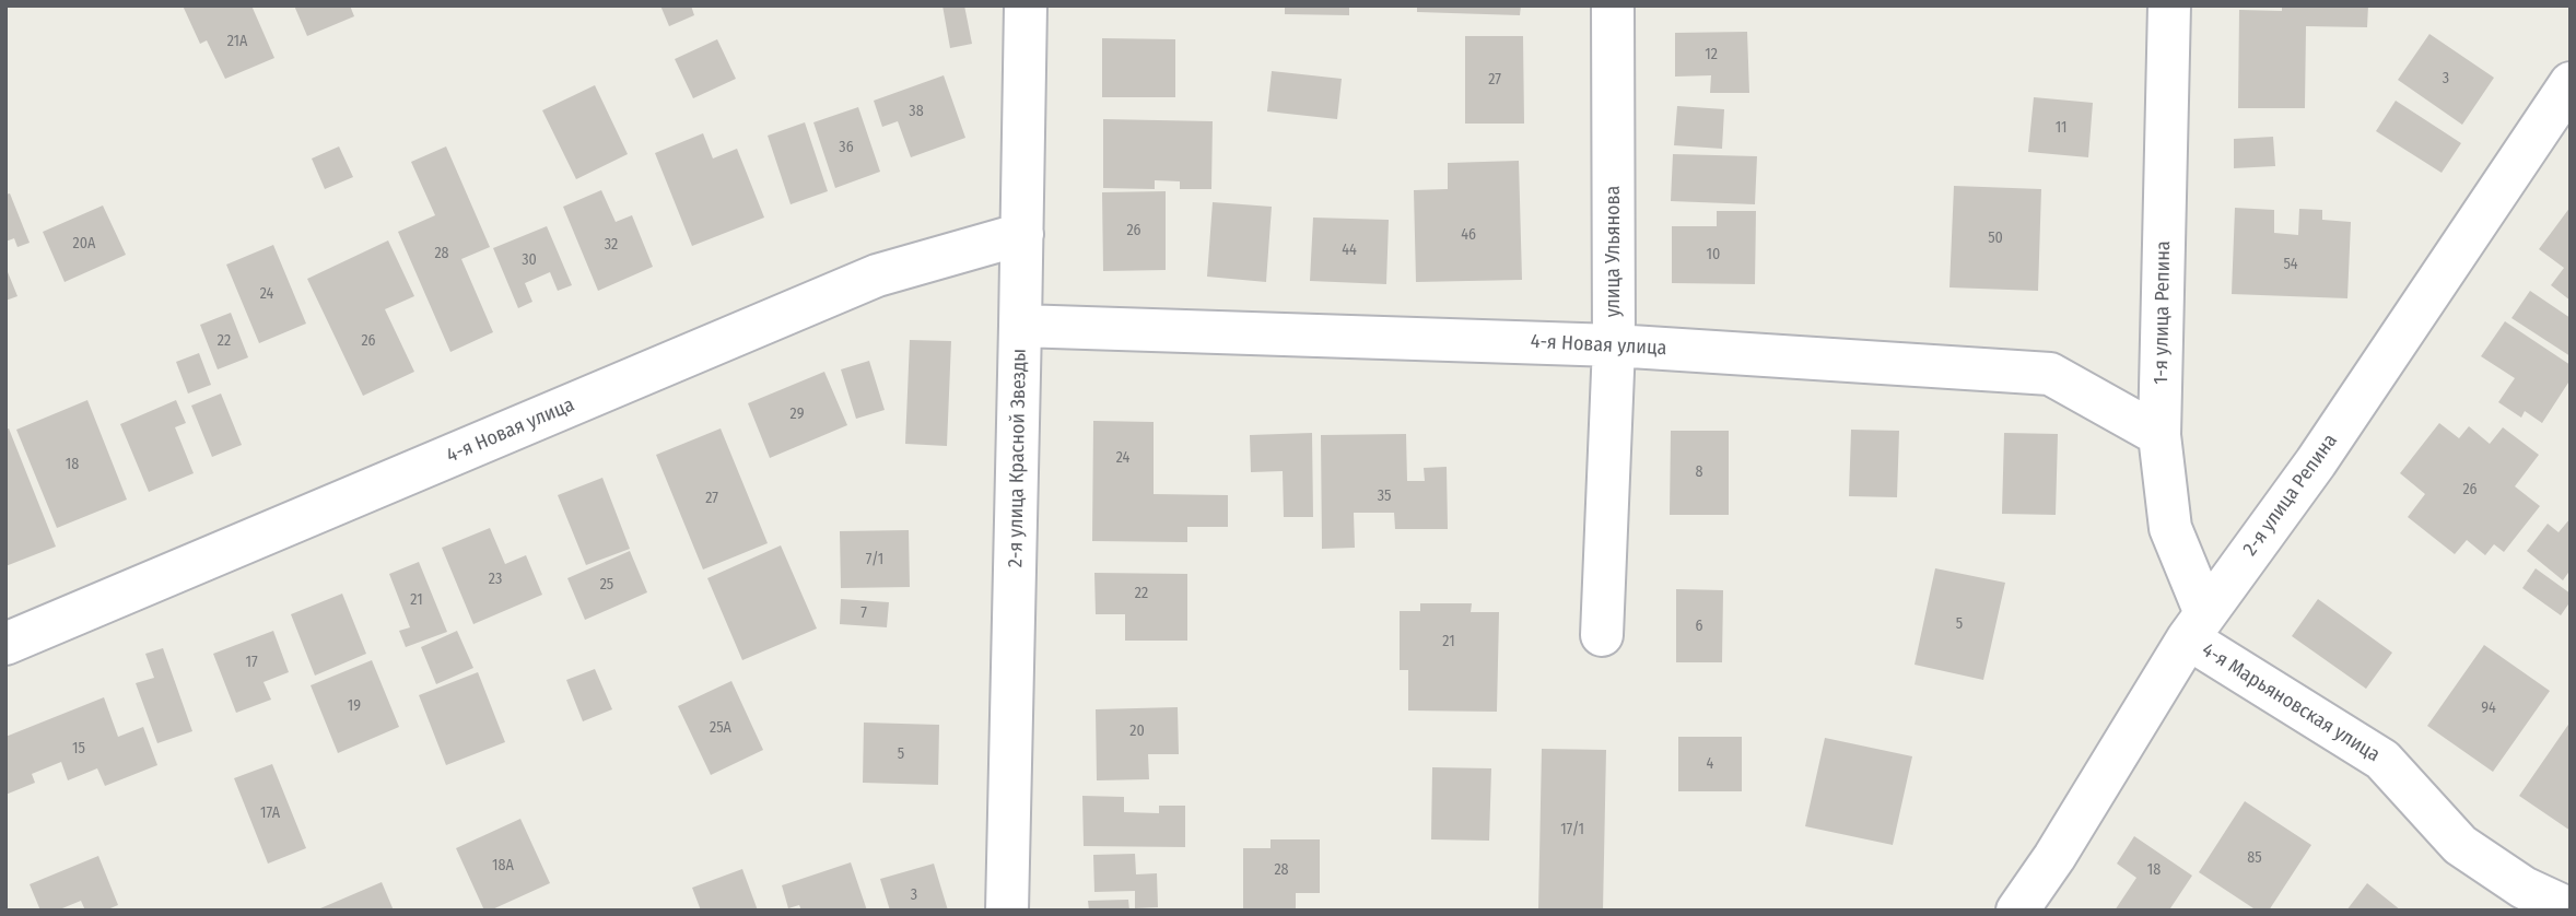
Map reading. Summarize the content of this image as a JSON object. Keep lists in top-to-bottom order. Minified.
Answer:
{"streets":{"street":["улица Ульянова","1-я улица Репина","4-я Новая улица","2-я улица Красной Звезды","2-я улица Репина","4-я Марьяновская улица"]},"crossings":[["улица Ульянова","4-я Новая улица"],["1-я улица Репина","4-я Новая улица"],["1-я улица Репина","2-я улица Репина"],["1-я улица Репина","4-я Марьяновская улица"],["4-я Новая улица","2-я улица Красной Звезды"],["2-я улица Репина","4-я Марьяновская улица"]],"house_numbers":["21А","12","3","27","38","11","36","26","46","50","20А","32","44","28","10","30","54","24","22","26","29","24","18","8","26","35","27","7/1","23","25","22","21","7","5","6","21","17","19","94","25А","20","15","5","4","17А","17/1","85","18А","28","18","3"]}
